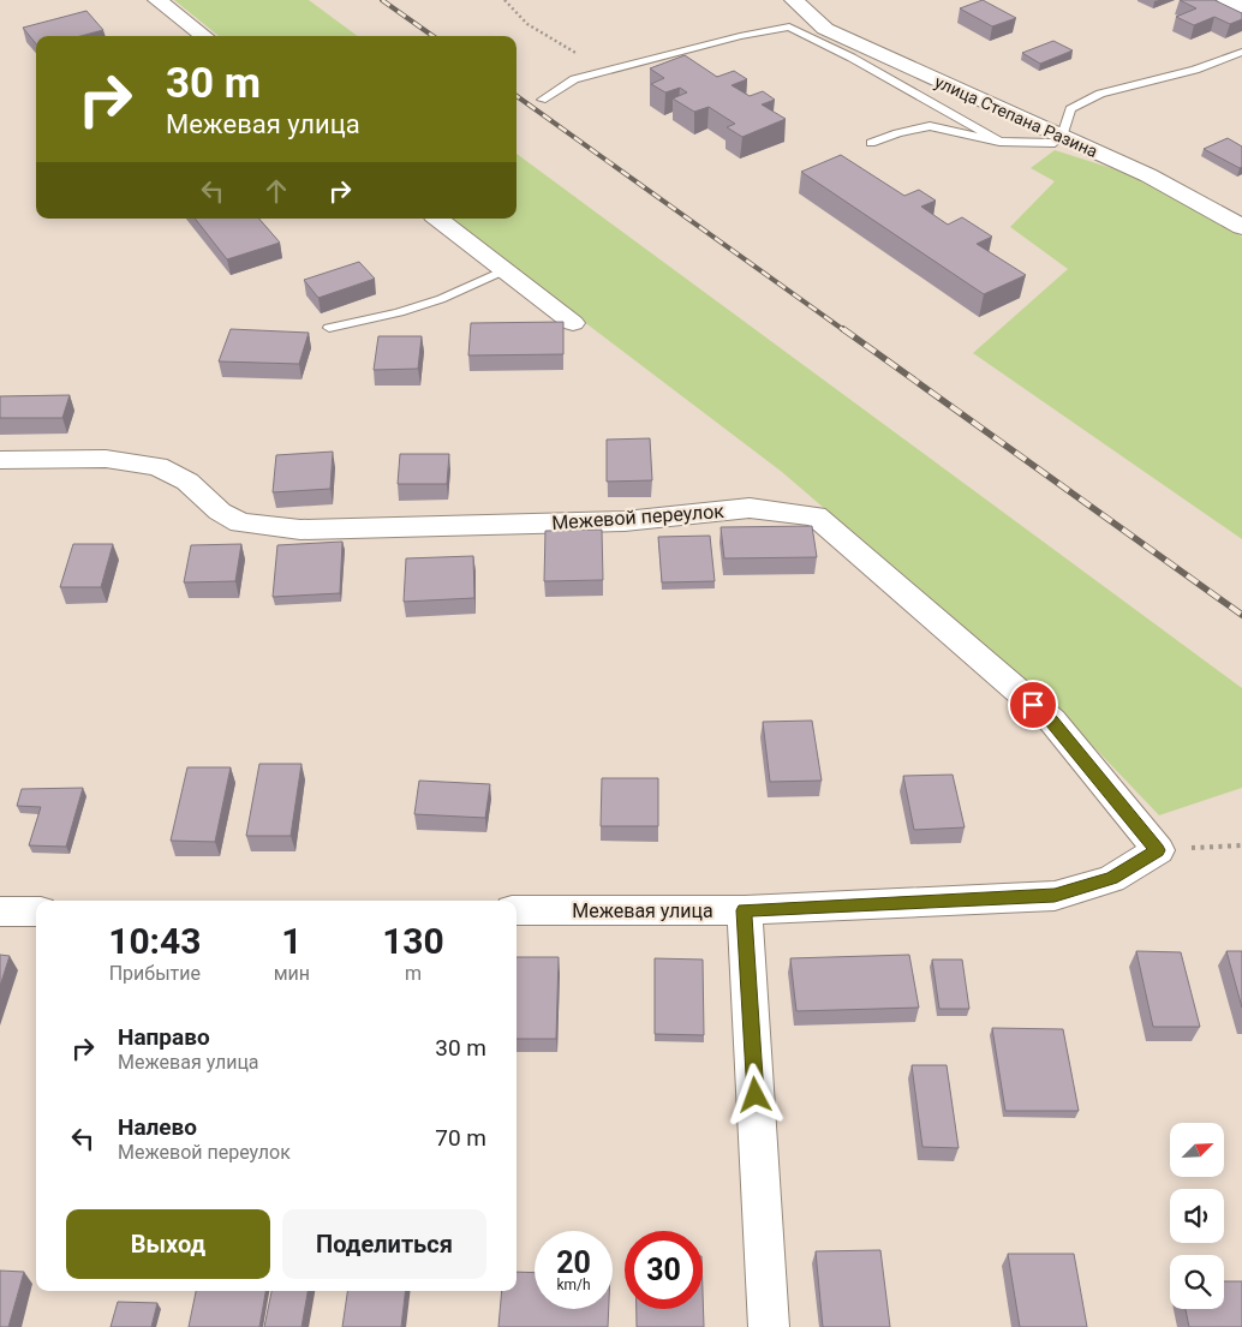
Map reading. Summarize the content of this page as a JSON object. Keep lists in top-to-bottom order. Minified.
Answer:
{"streets":{"street":["улица Степана Разина","Межевой переулок","Межевая улица"]},"crossings":[["Межевой переулок","Межевая улица"]],"north":"top right","page":{"turn":["30 m","Межевая улица"],"eta":["10:43","Прибытие","1","мин","130","m"],"list":[{"name":"Направо","note":"Межевая улица","value":"30 m"},{"name":"Налево","note":"Межевой переулок","value":"70 m"}],"buttons":["Выход","Поделиться"],"speed":"20 km/h","limit":"30"}}
